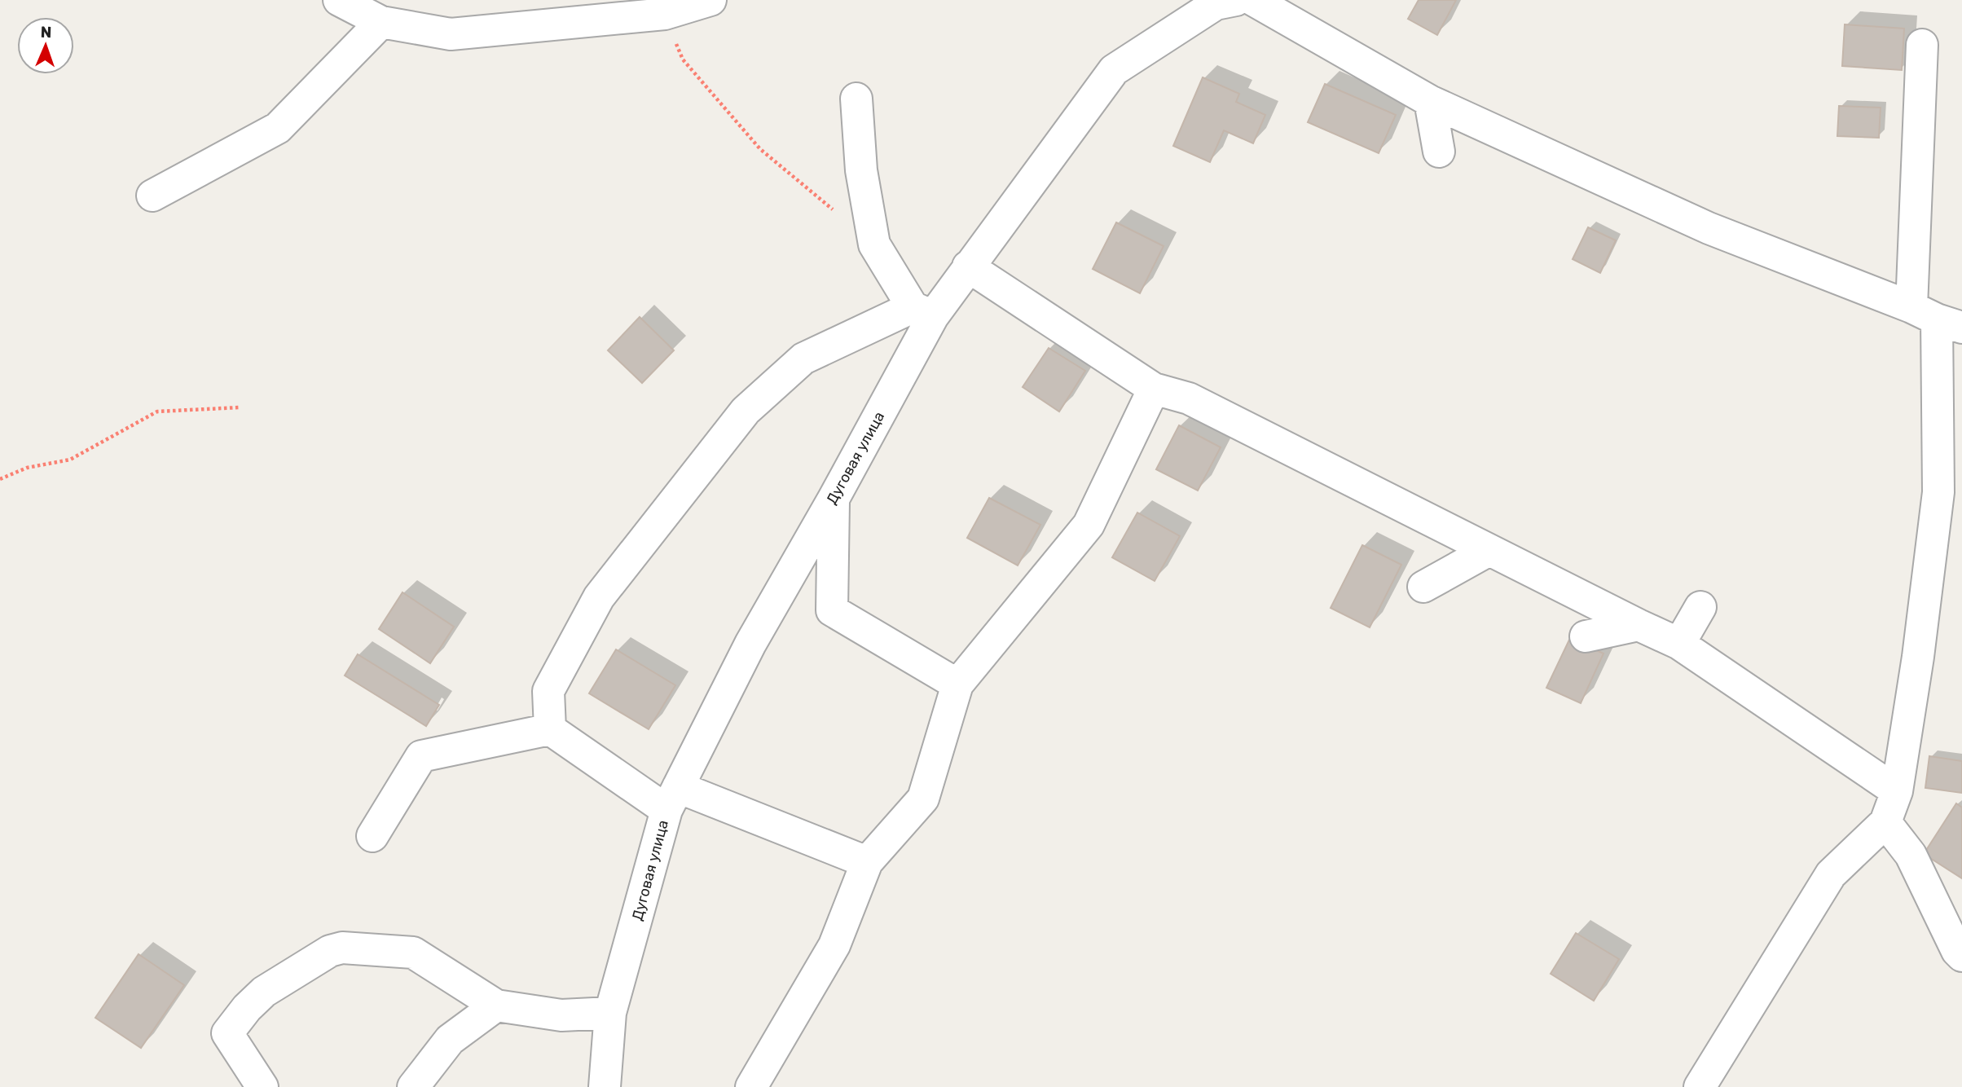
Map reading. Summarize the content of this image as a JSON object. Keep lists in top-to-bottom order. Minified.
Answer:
{"streets":{"street":["Дуговая улица"]},"north":"top"}
